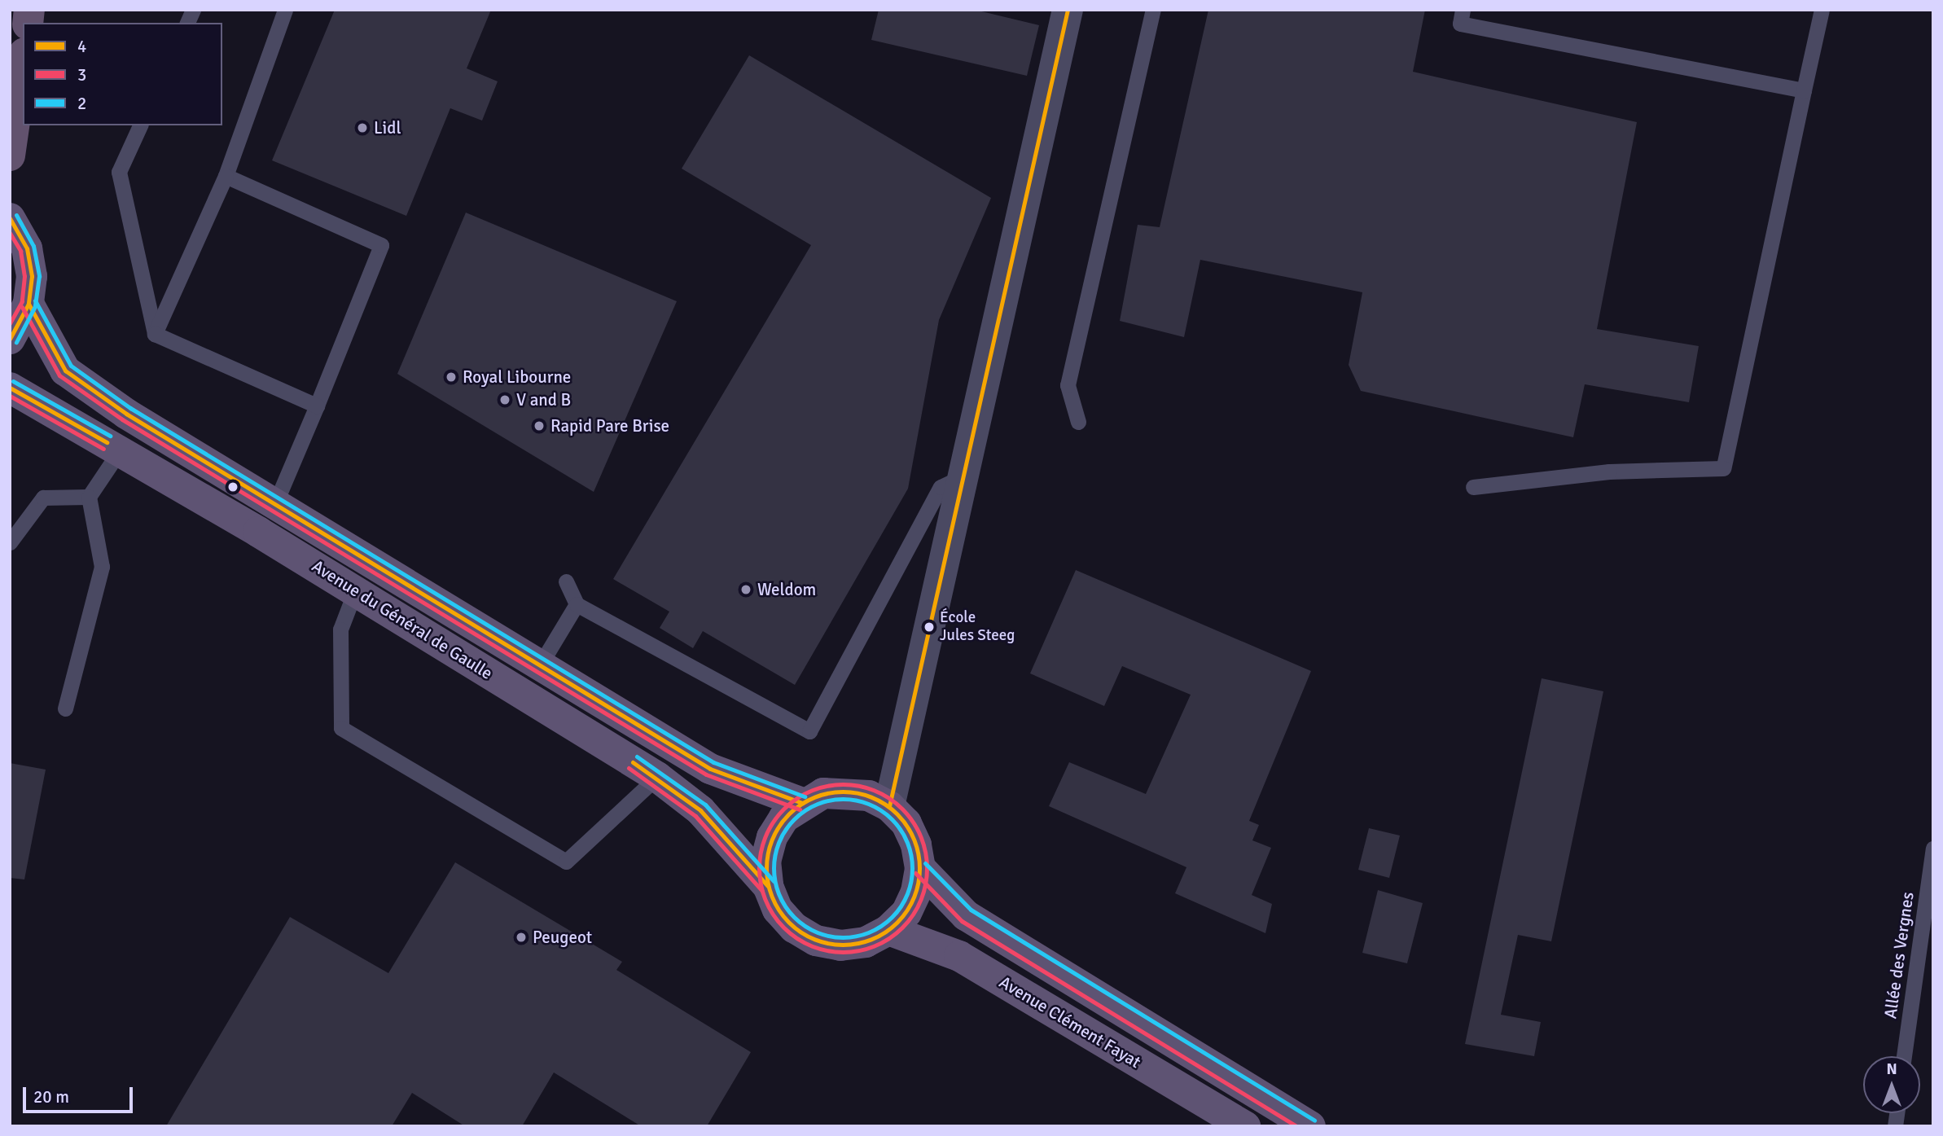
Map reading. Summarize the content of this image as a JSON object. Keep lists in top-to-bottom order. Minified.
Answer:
{"streets":{"main road":["Avenue du Général de Gaulle","Avenue Clément Fayat"],"lane":["Allée des Vergnes"]},"crossings":[["Avenue du Général de Gaulle","Avenue Clément Fayat"]],"places":["Lidl","Royal Libourne","V and B","Rapid Pare Brise","Weldom","École Jules Steeg","Peugeot"],"lines":["transit line 4","transit line 2","transit line 3"],"legend":["4","3","2"],"scale_bar":"20 m","north":"top"}
